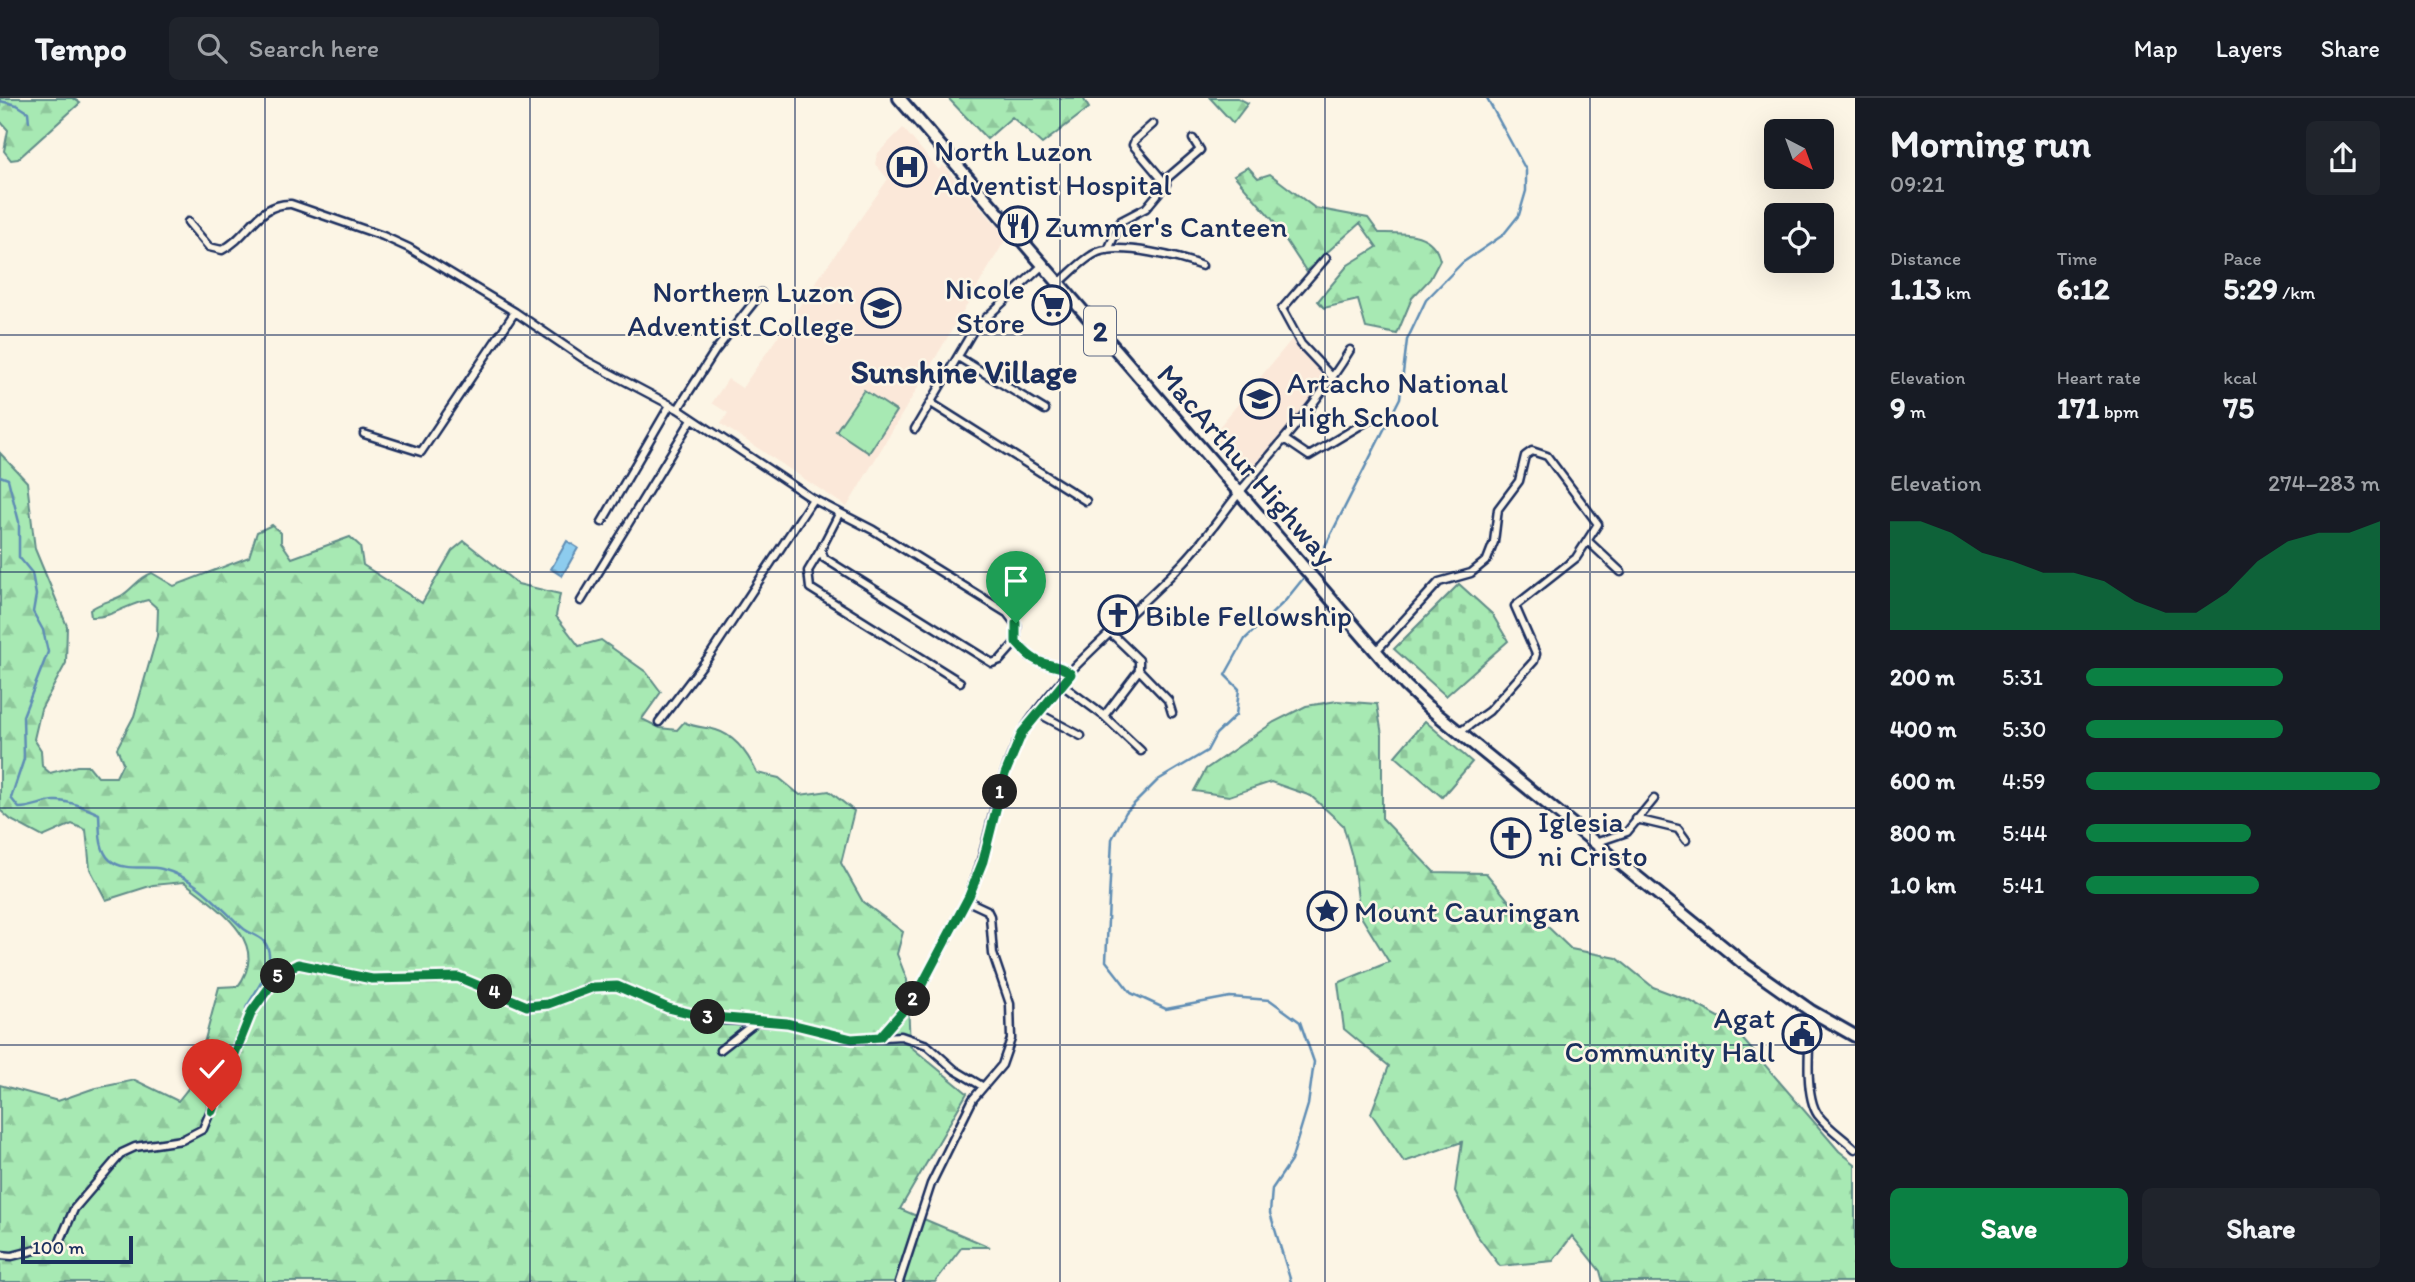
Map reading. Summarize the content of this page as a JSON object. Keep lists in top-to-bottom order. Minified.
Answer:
{"streets":{"highway":["2","MacArthur Highway"]},"districts":["Sunshine Village"],"places":{"hospital":["North Luzon Adventist Hospital"],"restaurant":["Zummer's Canteen"],"supermarket":["Nicole Store"],"school or university":["Northern Luzon Adventist College","Artacho National High School"],"church":["Bible Fellowship","Iglesia ni Cristo"],"place":["Mount Cauringan"],"public building":["Agat Community Hall"]},"scale_bar":"100 m","north":"bottom right","page":{"header":"Tempo","search":"Search here","nav":["Map","Layers","Share"],"heading":["Morning run","09:21"],"stats":[["Distance","1.13 km"],["Time","6:12"],["Pace","5:29 /km"],["Elevation","9 m"],["Heart rate","171 bpm"],["kcal","75"]],"chart":["Elevation","274–283 m"],"list":[{"name":"200 m","note":"5:31"},{"name":"400 m","note":"5:30"},{"name":"600 m","note":"4:59"},{"name":"800 m","note":"5:44"},{"name":"1.0 km","note":"5:41"}],"pins":["1","5","4","2","3"],"buttons":["Save","Share"],"scale":"100 m"}}
